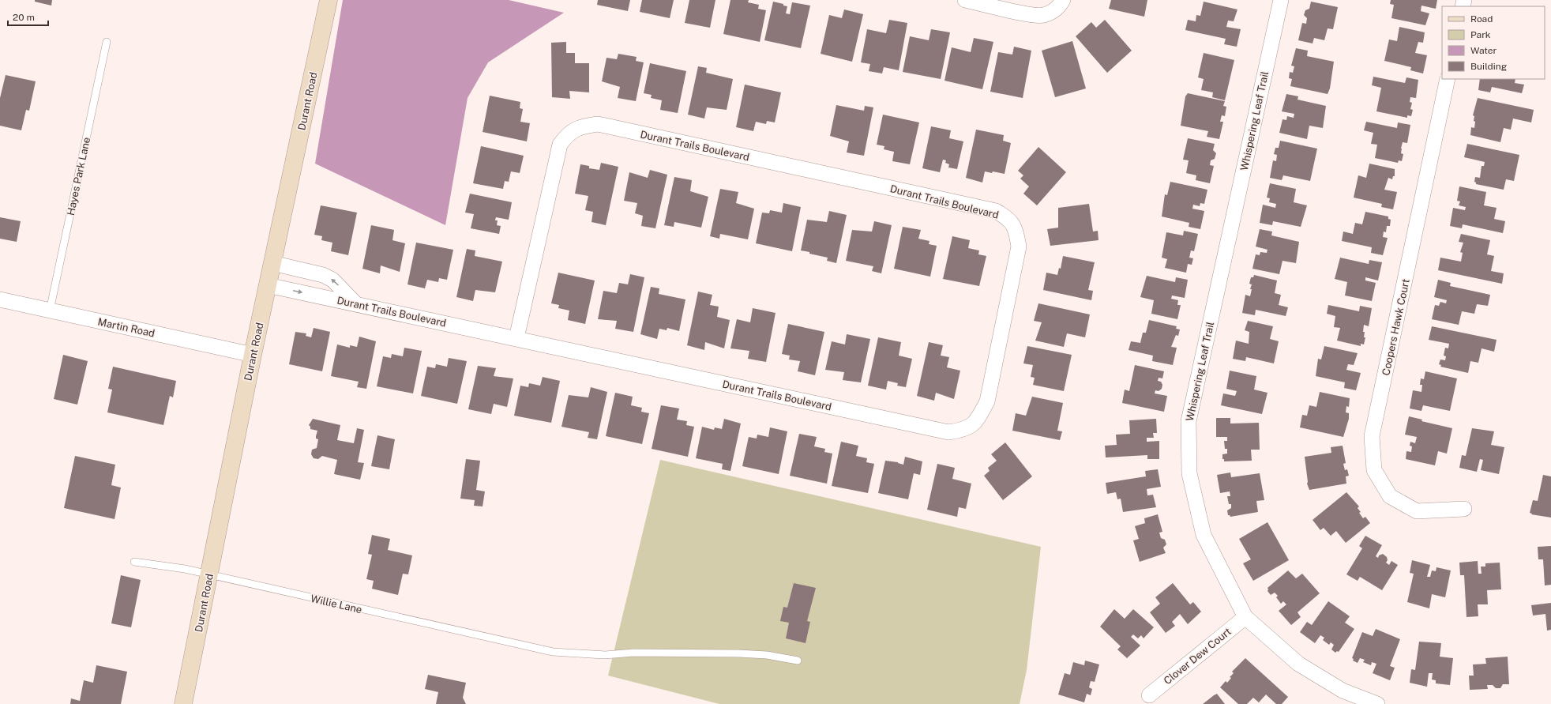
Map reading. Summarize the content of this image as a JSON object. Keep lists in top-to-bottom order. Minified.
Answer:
{"streets":{"street":["Durant Road","Whispering Leaf Trail","Durant Trails Boulevard","Martin Road","Coopers Hawk Court","Clover Dew Court"],"lane":["Hayes Park Lane","Willie Lane"]},"crossings":[["Durant Road","Durant Trails Boulevard"],["Durant Road","Martin Road"],["Durant Road","Willie Lane"],["Whispering Leaf Trail","Clover Dew Court"],["Hayes Park Lane","Martin Road"]],"legend":["Road","Park","Water","Building"],"scale_bar":"20 m"}
